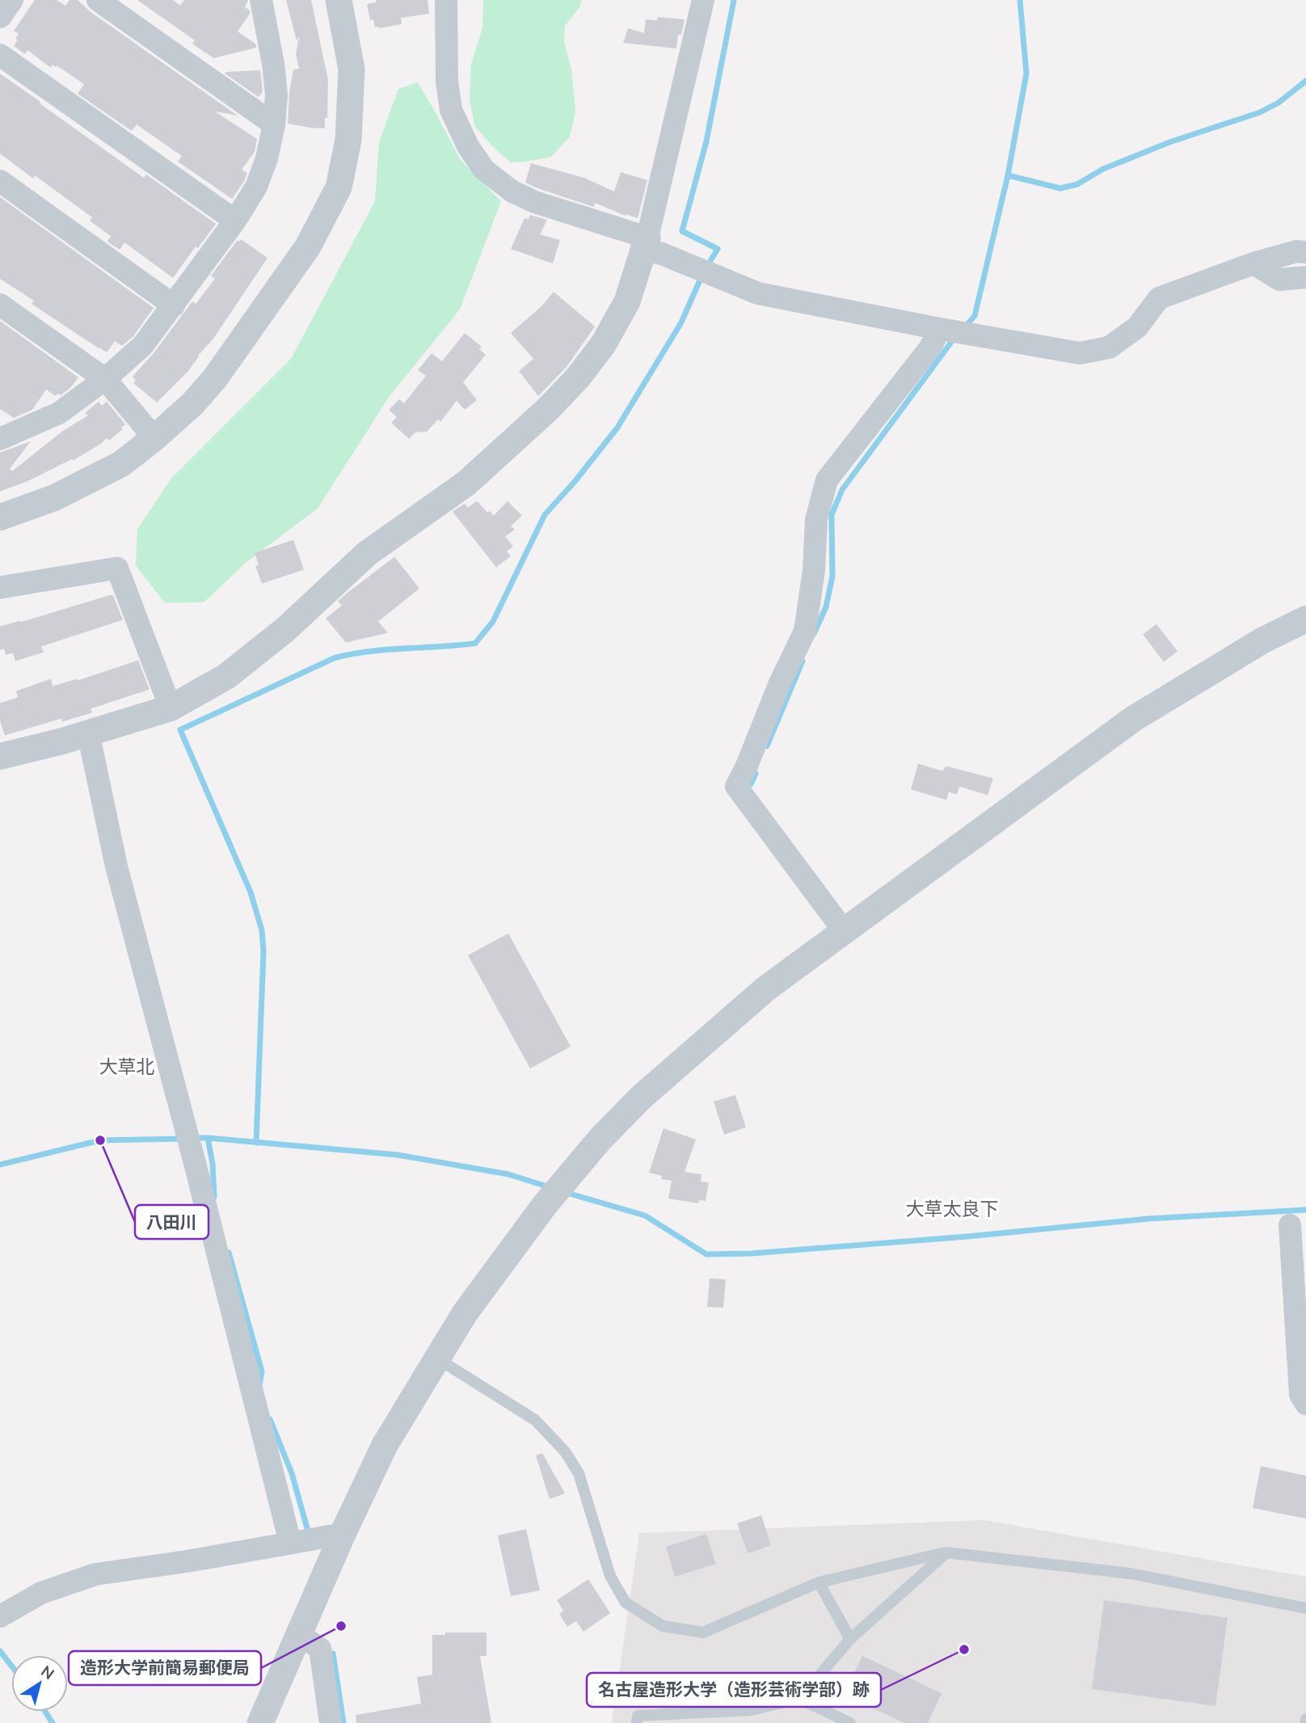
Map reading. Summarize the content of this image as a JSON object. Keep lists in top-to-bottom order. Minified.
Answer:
{"districts":["大草北","大草太良下"],"places":["八田川","造形大学前簡易郵便局","名古屋造形大学（造形芸術学部）跡"],"north":"top right"}
